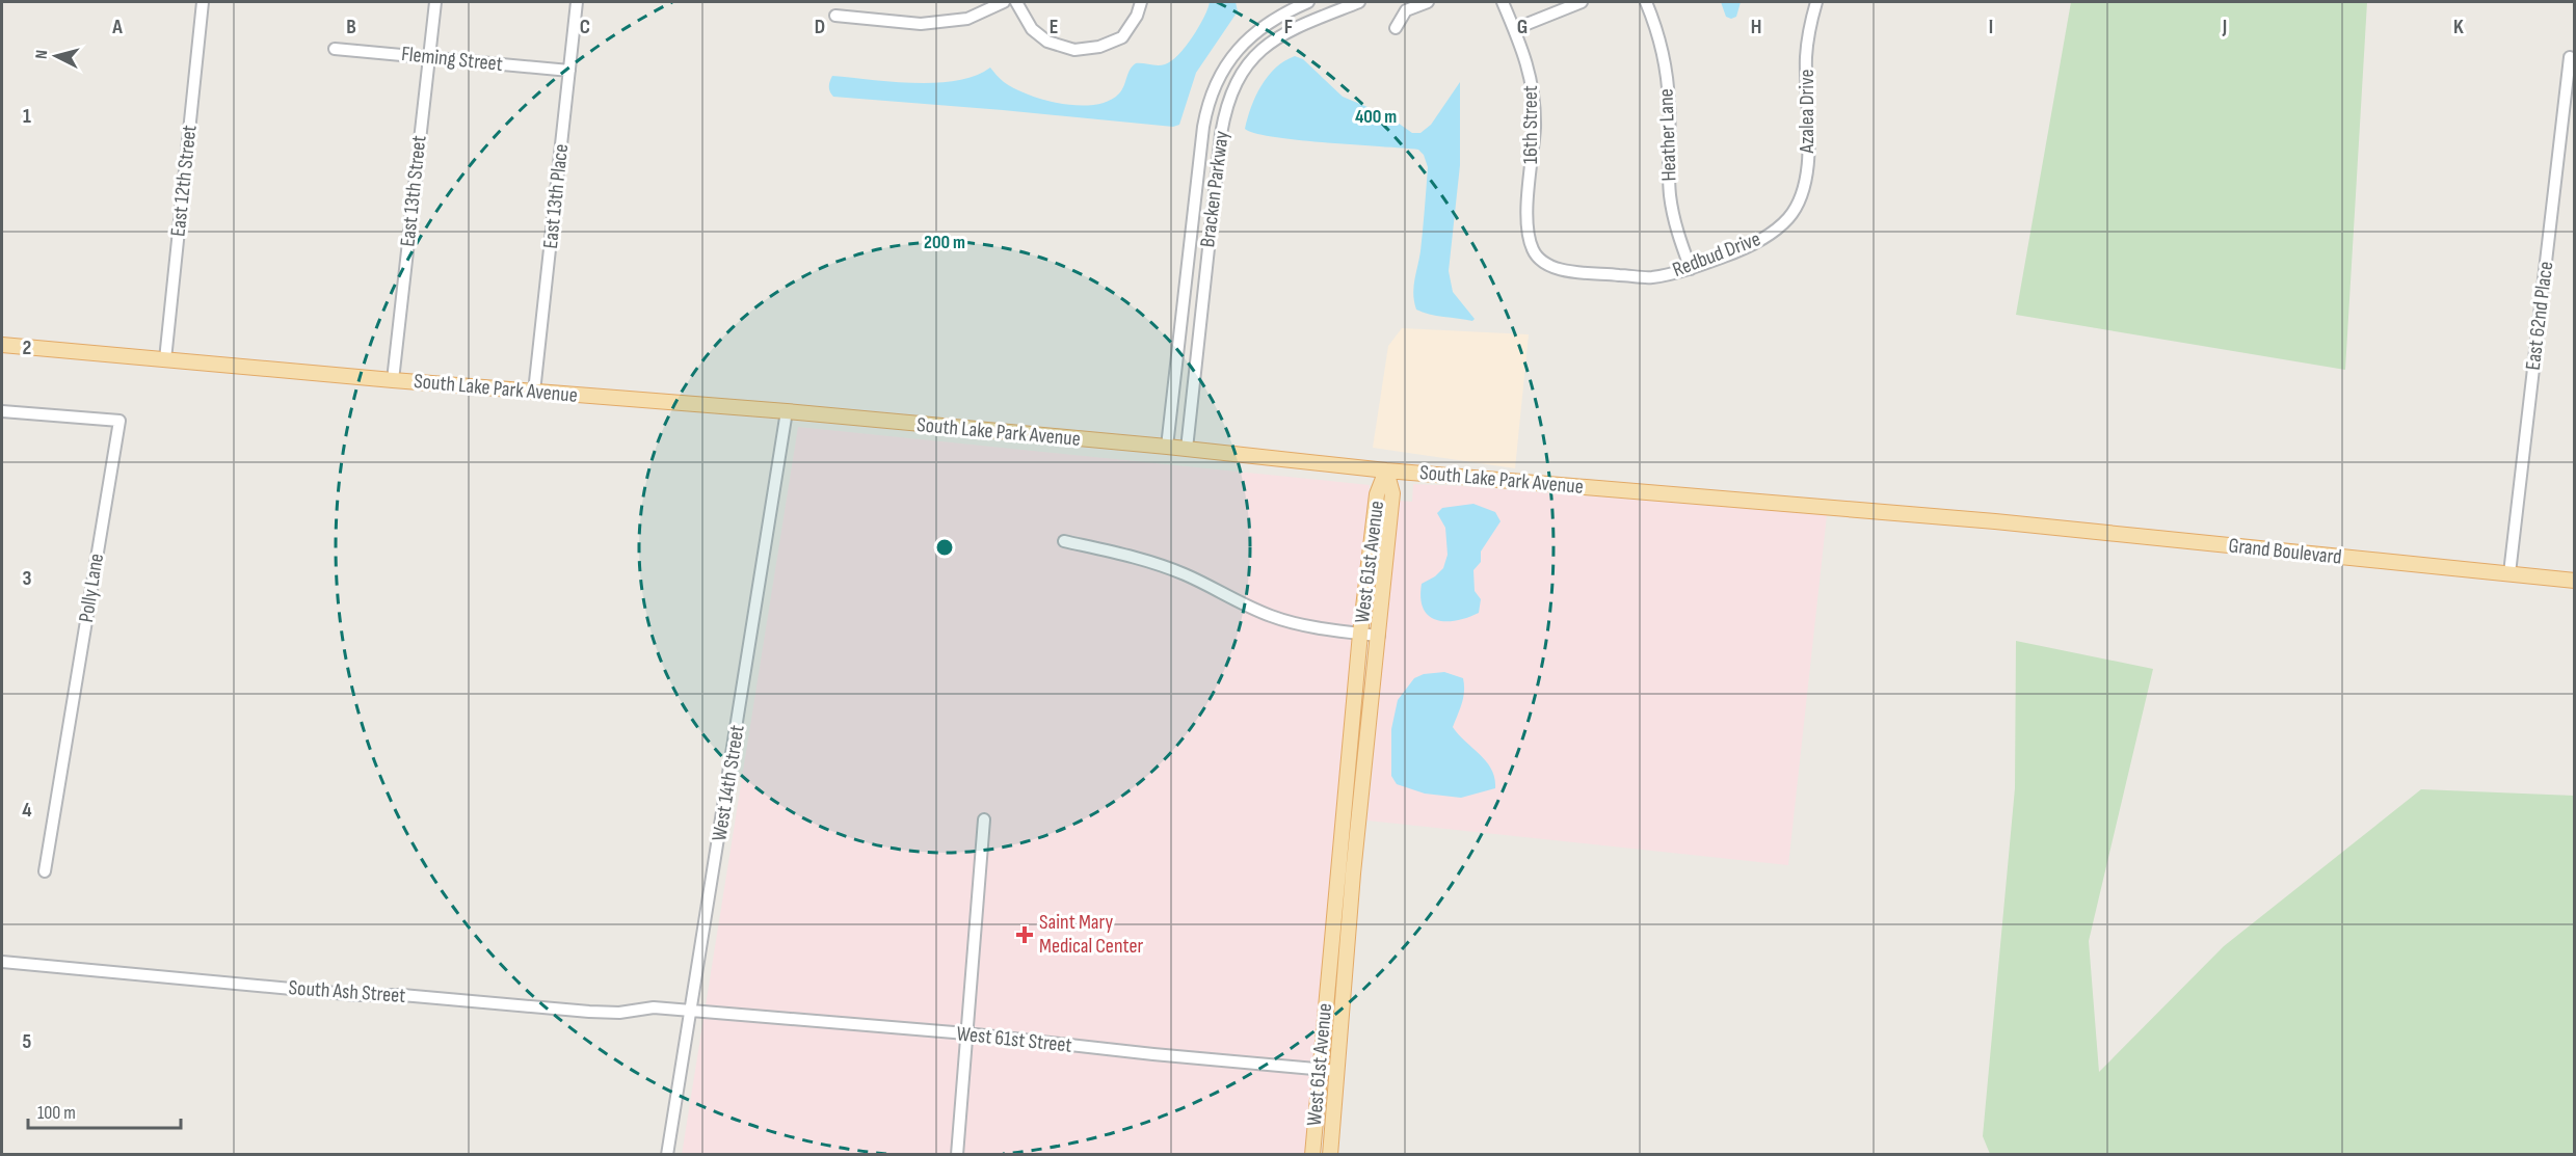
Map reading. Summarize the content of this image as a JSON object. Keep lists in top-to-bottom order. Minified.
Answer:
{"streets":{"main road":["South Lake Park Avenue","Grand Boulevard","West 61st Avenue"],"street":["Fleming Street","Azalea Drive","16th Street","Heather Lane","East 12th Street","Bracken Parkway","East 13th Street","East 13th Place","Redbud Drive","East 62nd Place","Polly Lane","West 14th Street","South Ash Street","West 61st Street"]},"crossings":[["Fleming Street","East 13th Street"],["Fleming Street","East 13th Place"],["Azalea Drive","Redbud Drive"],["16th Street","Redbud Drive"],["Heather Lane","Redbud Drive"],["East 12th Street","South Lake Park Avenue"],["Bracken Parkway","South Lake Park Avenue"],["East 13th Street","South Lake Park Avenue"],["East 13th Place","South Lake Park Avenue"],["East 62nd Place","Grand Boulevard"],["South Lake Park Avenue","Grand Boulevard"],["South Lake Park Avenue","West 61st Avenue"],["South Lake Park Avenue","West 14th Street"],["West 61st Avenue","West 61st Street"],["West 14th Street","South Ash Street"],["West 14th Street","West 61st Street"],["South Ash Street","West 61st Street"]],"places":{"health":["Saint Mary Medical Center"]},"scale_bar":"100 m","north":"left","grid":{"columns":["A","B","C","D","E","F","G","H","I","J","K"],"rows":["1","2","3","4","5"]},"rings":["400 m","200 m"]}
